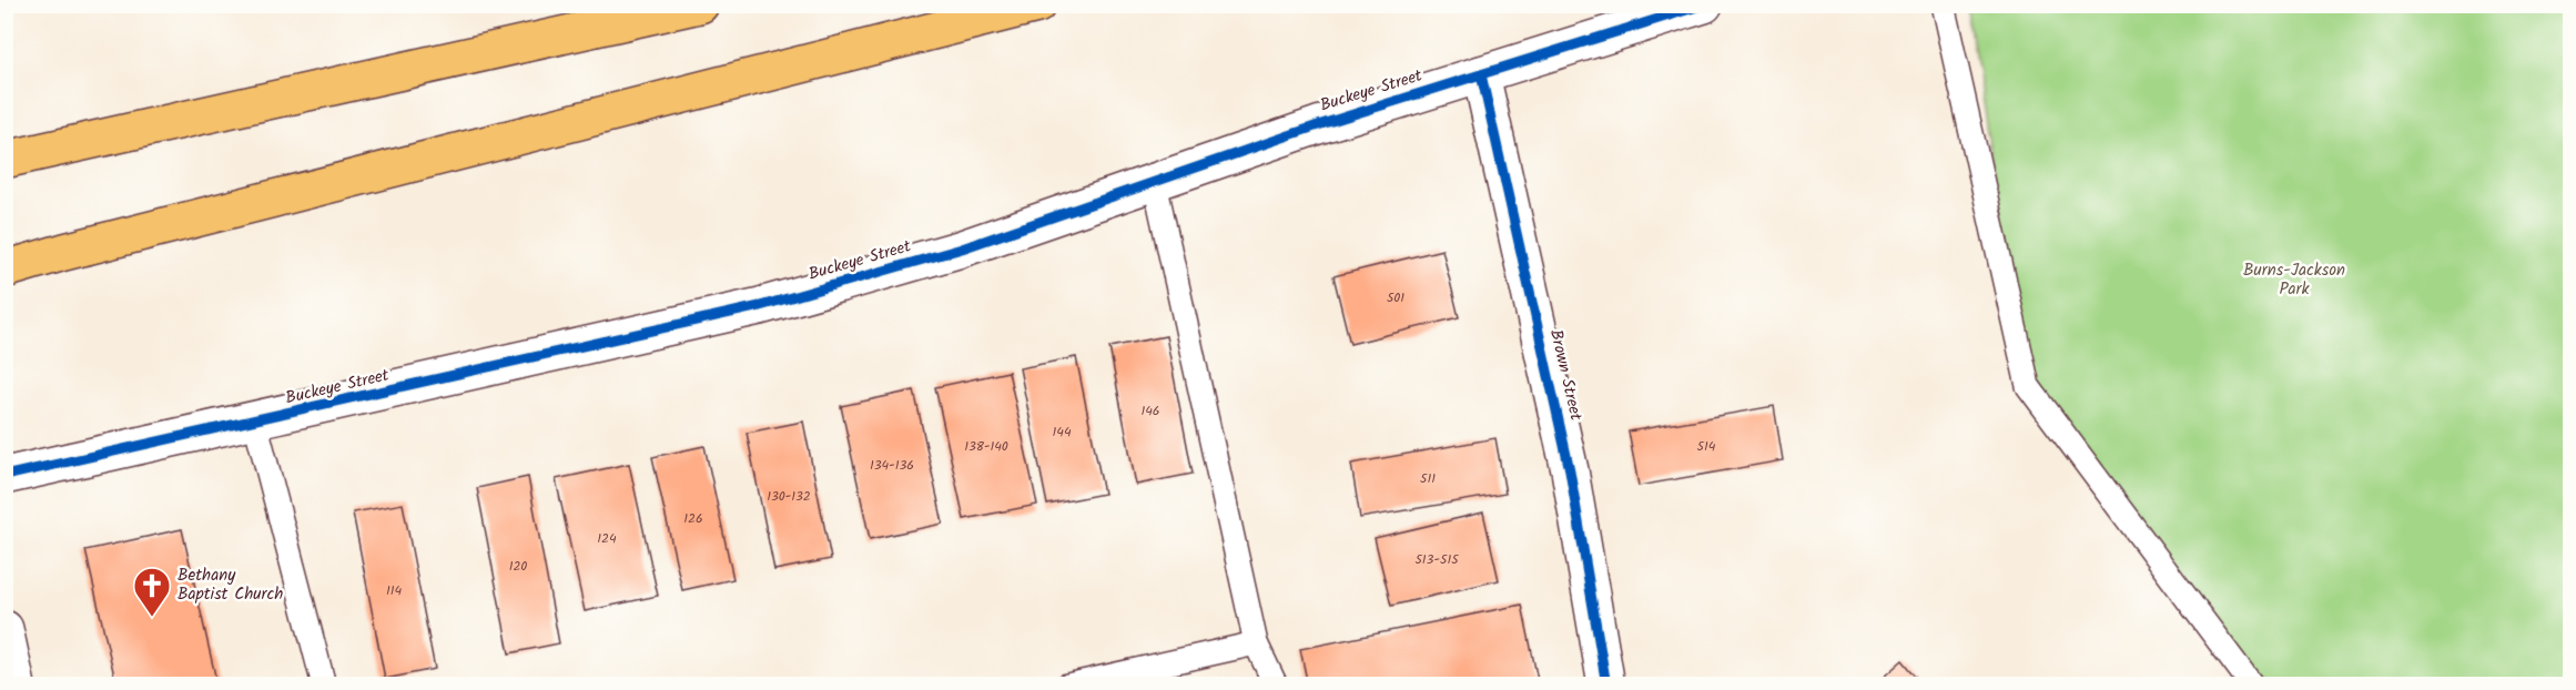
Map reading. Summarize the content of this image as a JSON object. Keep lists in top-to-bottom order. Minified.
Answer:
{"streets":{"street":["Buckeye Street","Brown Street"]},"crossings":[["Buckeye Street","Brown Street"]],"parks":["Burns-Jackson Park"],"places":{"church":["Bethany Baptist Church"]},"house_numbers":["501","146","144","138-140","514","134-136","511","130-132","126","124","513-515","120","114"]}
